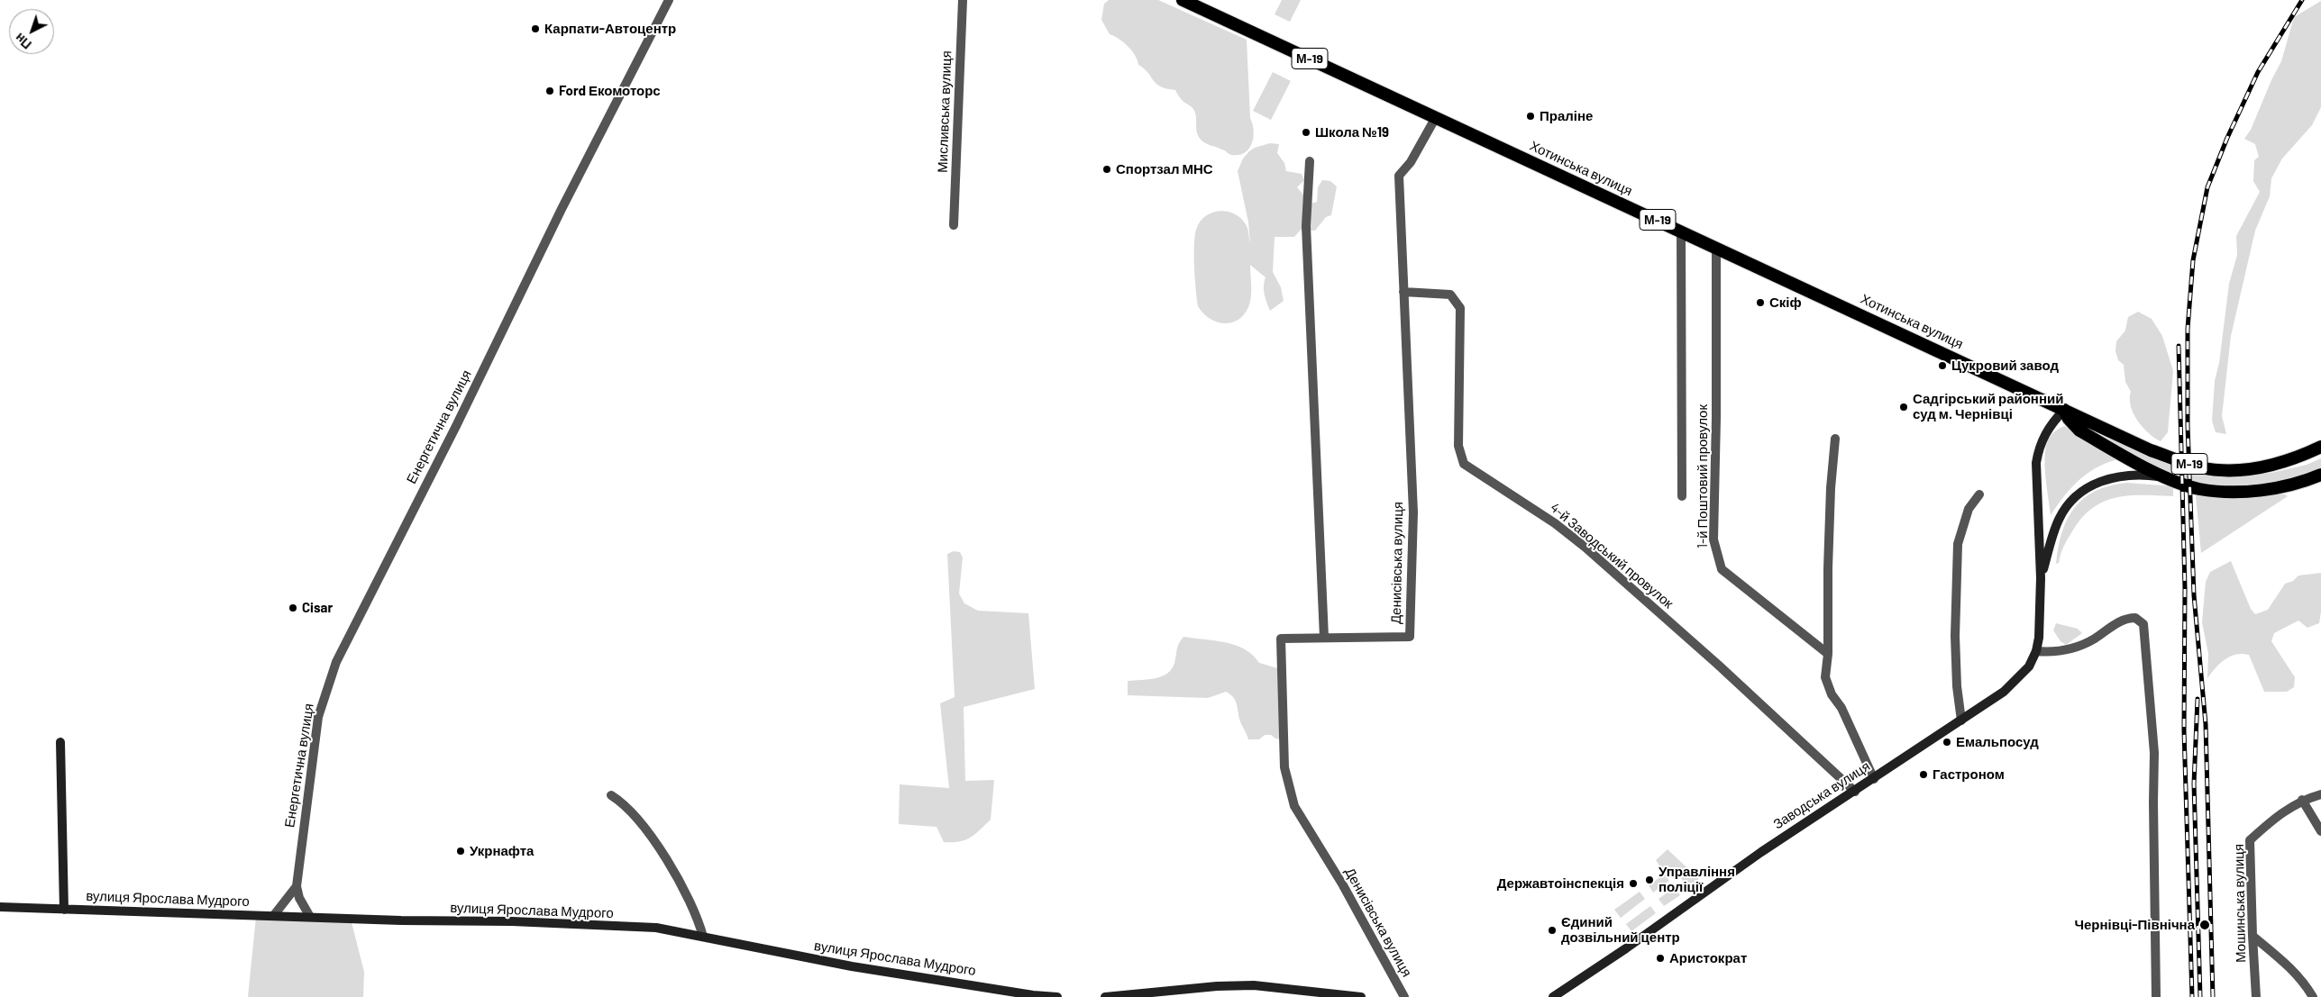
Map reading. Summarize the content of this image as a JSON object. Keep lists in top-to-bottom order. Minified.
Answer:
{"streets":{"highway":["М-19","Хотинська вулиця","Заводська вулиця"],"main road":["вулиця Ярослава Мудрого"],"street":["Мисливська вулиця","Енергетична вулиця","1-й Поштовий провулок","4-й Заводський провулок","Денисівська вулиця","Мошинська вулиця"]},"crossings":[["М-19","Хотинська вулиця"],["М-19","Заводська вулиця"],["Хотинська вулиця","1-й Поштовий провулок"],["Хотинська вулиця","Денисівська вулиця"],["Хотинська вулиця","Заводська вулиця"],["Енергетична вулиця","вулиця Ярослава Мудрого"],["4-й Заводський провулок","Денисівська вулиця"],["4-й Заводський провулок","Заводська вулиця"]],"places":["Карпати-Автоцентр","Ford Екомоторс","Праліне","Школа №19","Спортзал МНС","Скіф","Цукровий завод","Садгірський районний суд м. Чернівці","Cisar","Емальпосуд","Гастроном","Укрнафта","Управління поліції","Державтоінспекція","Чернівці-Північна","Єдиний дозвільний центр","Аристократ"],"north":"bottom left"}
